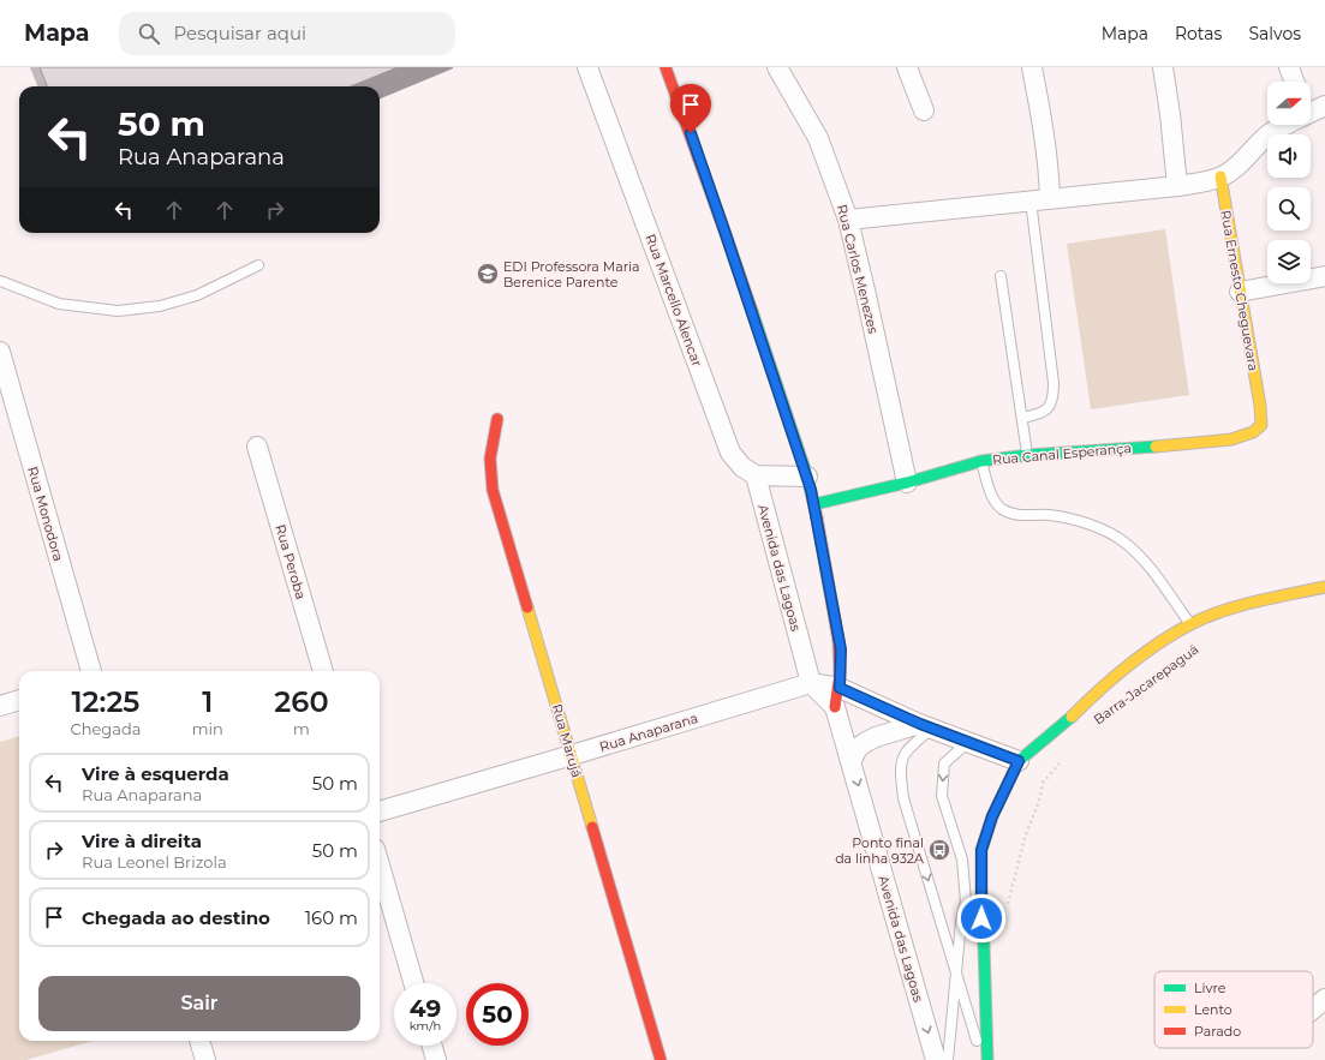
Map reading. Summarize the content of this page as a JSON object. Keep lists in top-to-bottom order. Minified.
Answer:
{"streets":{"street":["Rua Carlos Menezes","Rua Ernesto Cheguevara","Rua Marcello Alencar","Rua Canal Esperança","Rua Monodora","Rua Peroba","Avenida das Lagoas","Rua Anaparana","Rua Marujá"]},"crossings":[["Rua Carlos Menezes","Rua Canal Esperança"],["Rua Ernesto Cheguevara","Rua Canal Esperança"],["Rua Marcello Alencar","Avenida das Lagoas"],["Avenida das Lagoas","Rua Anaparana"],["Rua Anaparana","Rua Marujá"]],"places":{"school or university":["EDI Professora Maria Berenice Parente"],"bus stop":["Ponto final da linha 932A"]},"legend":["Livre","Lento","Parado"],"north":"right","page":{"header":"Mapa","search":"Pesquisar aqui","nav":["Mapa","Rotas","Salvos"],"turn":["50 m","Rua Anaparana"],"eta":["12:25","Chegada","1","min","260","m"],"list":[{"name":"Vire à esquerda","note":"Rua Anaparana","value":"50 m"},{"name":"Vire à direita","note":"Rua Leonel Brizola","value":"50 m"},{"name":"Chegada ao destino","value":"160 m"}],"buttons":"Sair","speed":"49 km/h","limit":"50"}}
